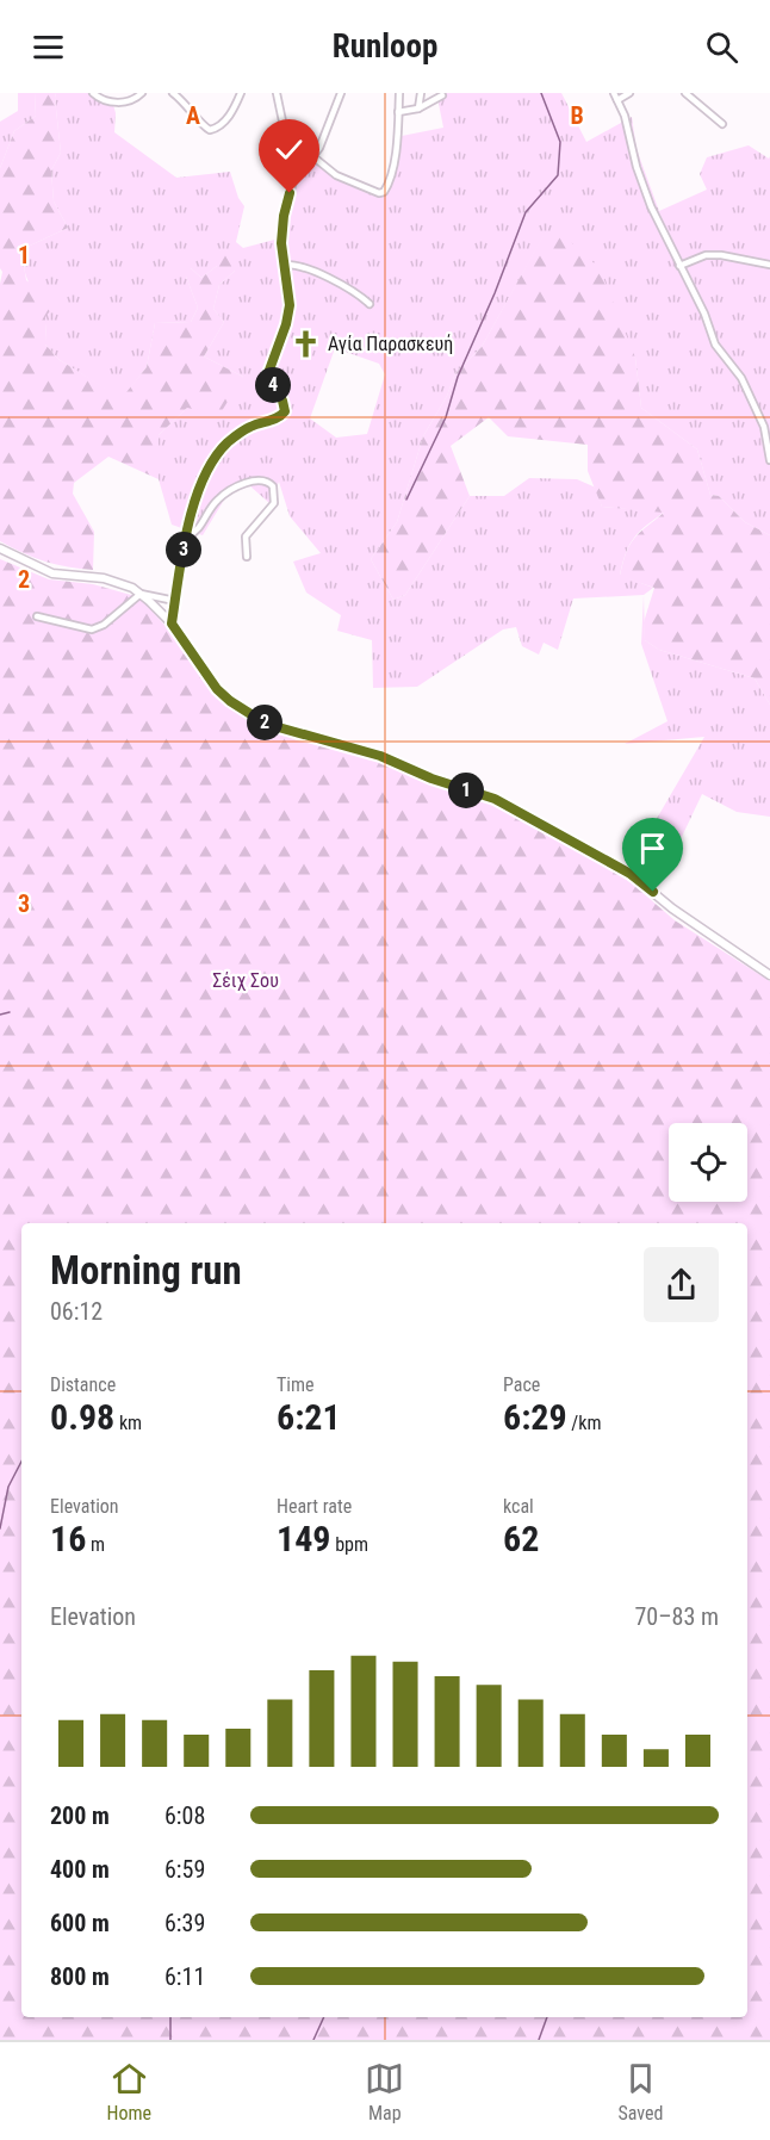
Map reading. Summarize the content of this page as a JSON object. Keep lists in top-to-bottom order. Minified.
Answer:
{"parks":["Σέιχ Σου"],"places":{"church":["Αγία Παρασκευή"]},"page":{"header":"Runloop","pins":["4","3","2","1"],"heading":["Morning run","06:12"],"stats":[["Distance","0.98 km"],["Time","6:21"],["Pace","6:29 /km"],["Elevation","16 m"],["Heart rate","149 bpm"],["kcal","62"]],"chart":["Elevation","70–83 m"],"list":[{"name":"200 m","note":"6:08"},{"name":"400 m","note":"6:59"},{"name":"600 m","note":"6:39"},{"name":"800 m","note":"6:11"}],"tabs":["Home","Map","Saved"]},"grid":{"columns":["A","B"],"rows":["1","2","3"]}}
